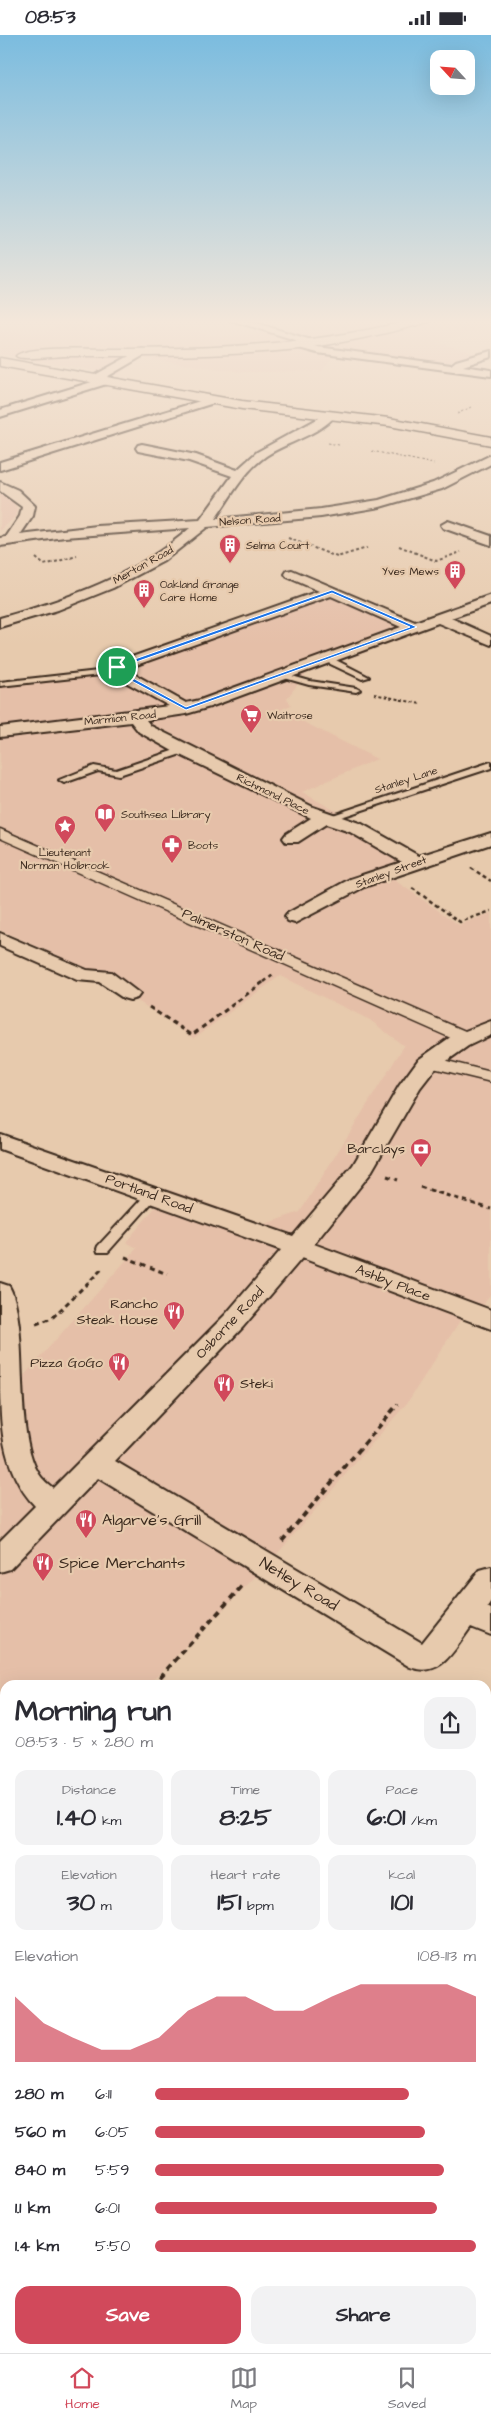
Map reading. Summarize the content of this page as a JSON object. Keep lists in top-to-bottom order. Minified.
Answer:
{"streets":{"street":["Nelson Road","Merton Road","Marmion Road","Richmond Place","Stanley Street","Palmerston Road","Portland Road","Ashby Place","Osborne Road","Netley Road"],"lane":["Stanley Lane"]},"crossings":[["Nelson Road","Merton Road"],["Marmion Road","Richmond Place"],["Stanley Lane","Richmond Place"],["Richmond Place","Stanley Street"],["Portland Road","Ashby Place"],["Portland Road","Osborne Road"],["Ashby Place","Osborne Road"],["Osborne Road","Netley Road"]],"places":{"building":["Selma Court","Yves Mews","Oakland Grange Care Home"],"supermarket":["Waitrose"],"library":["Southsea LIbrary"],"place":["Lieutenant Norman Holbrook"],"pharmacy":["Boots"],"bank":["Barclays"],"restaurant":["Rancho Steak House","Pizza GoGo","Steki","Algarve's Grill","Spice Merchants"]},"north":"top left","page":{"status":"08:53","heading":["Morning run","08:53 · 5 × 280 m"],"stats":[["Distance","1.40 km"],["Time","8:25"],["Pace","6:01 /km"],["Elevation","30 m"],["Heart rate","151 bpm"],["kcal","101"]],"chart":["Elevation","108–113 m"],"list":[{"name":"280 m","note":"6:11"},{"name":"560 m","note":"6:05"},{"name":"840 m","note":"5:59"},{"name":"1.1 km","note":"6:01"},{"name":"1.4 km","note":"5:50"}],"buttons":["Save","Share"],"tabs":["Home","Map","Saved"]}}
